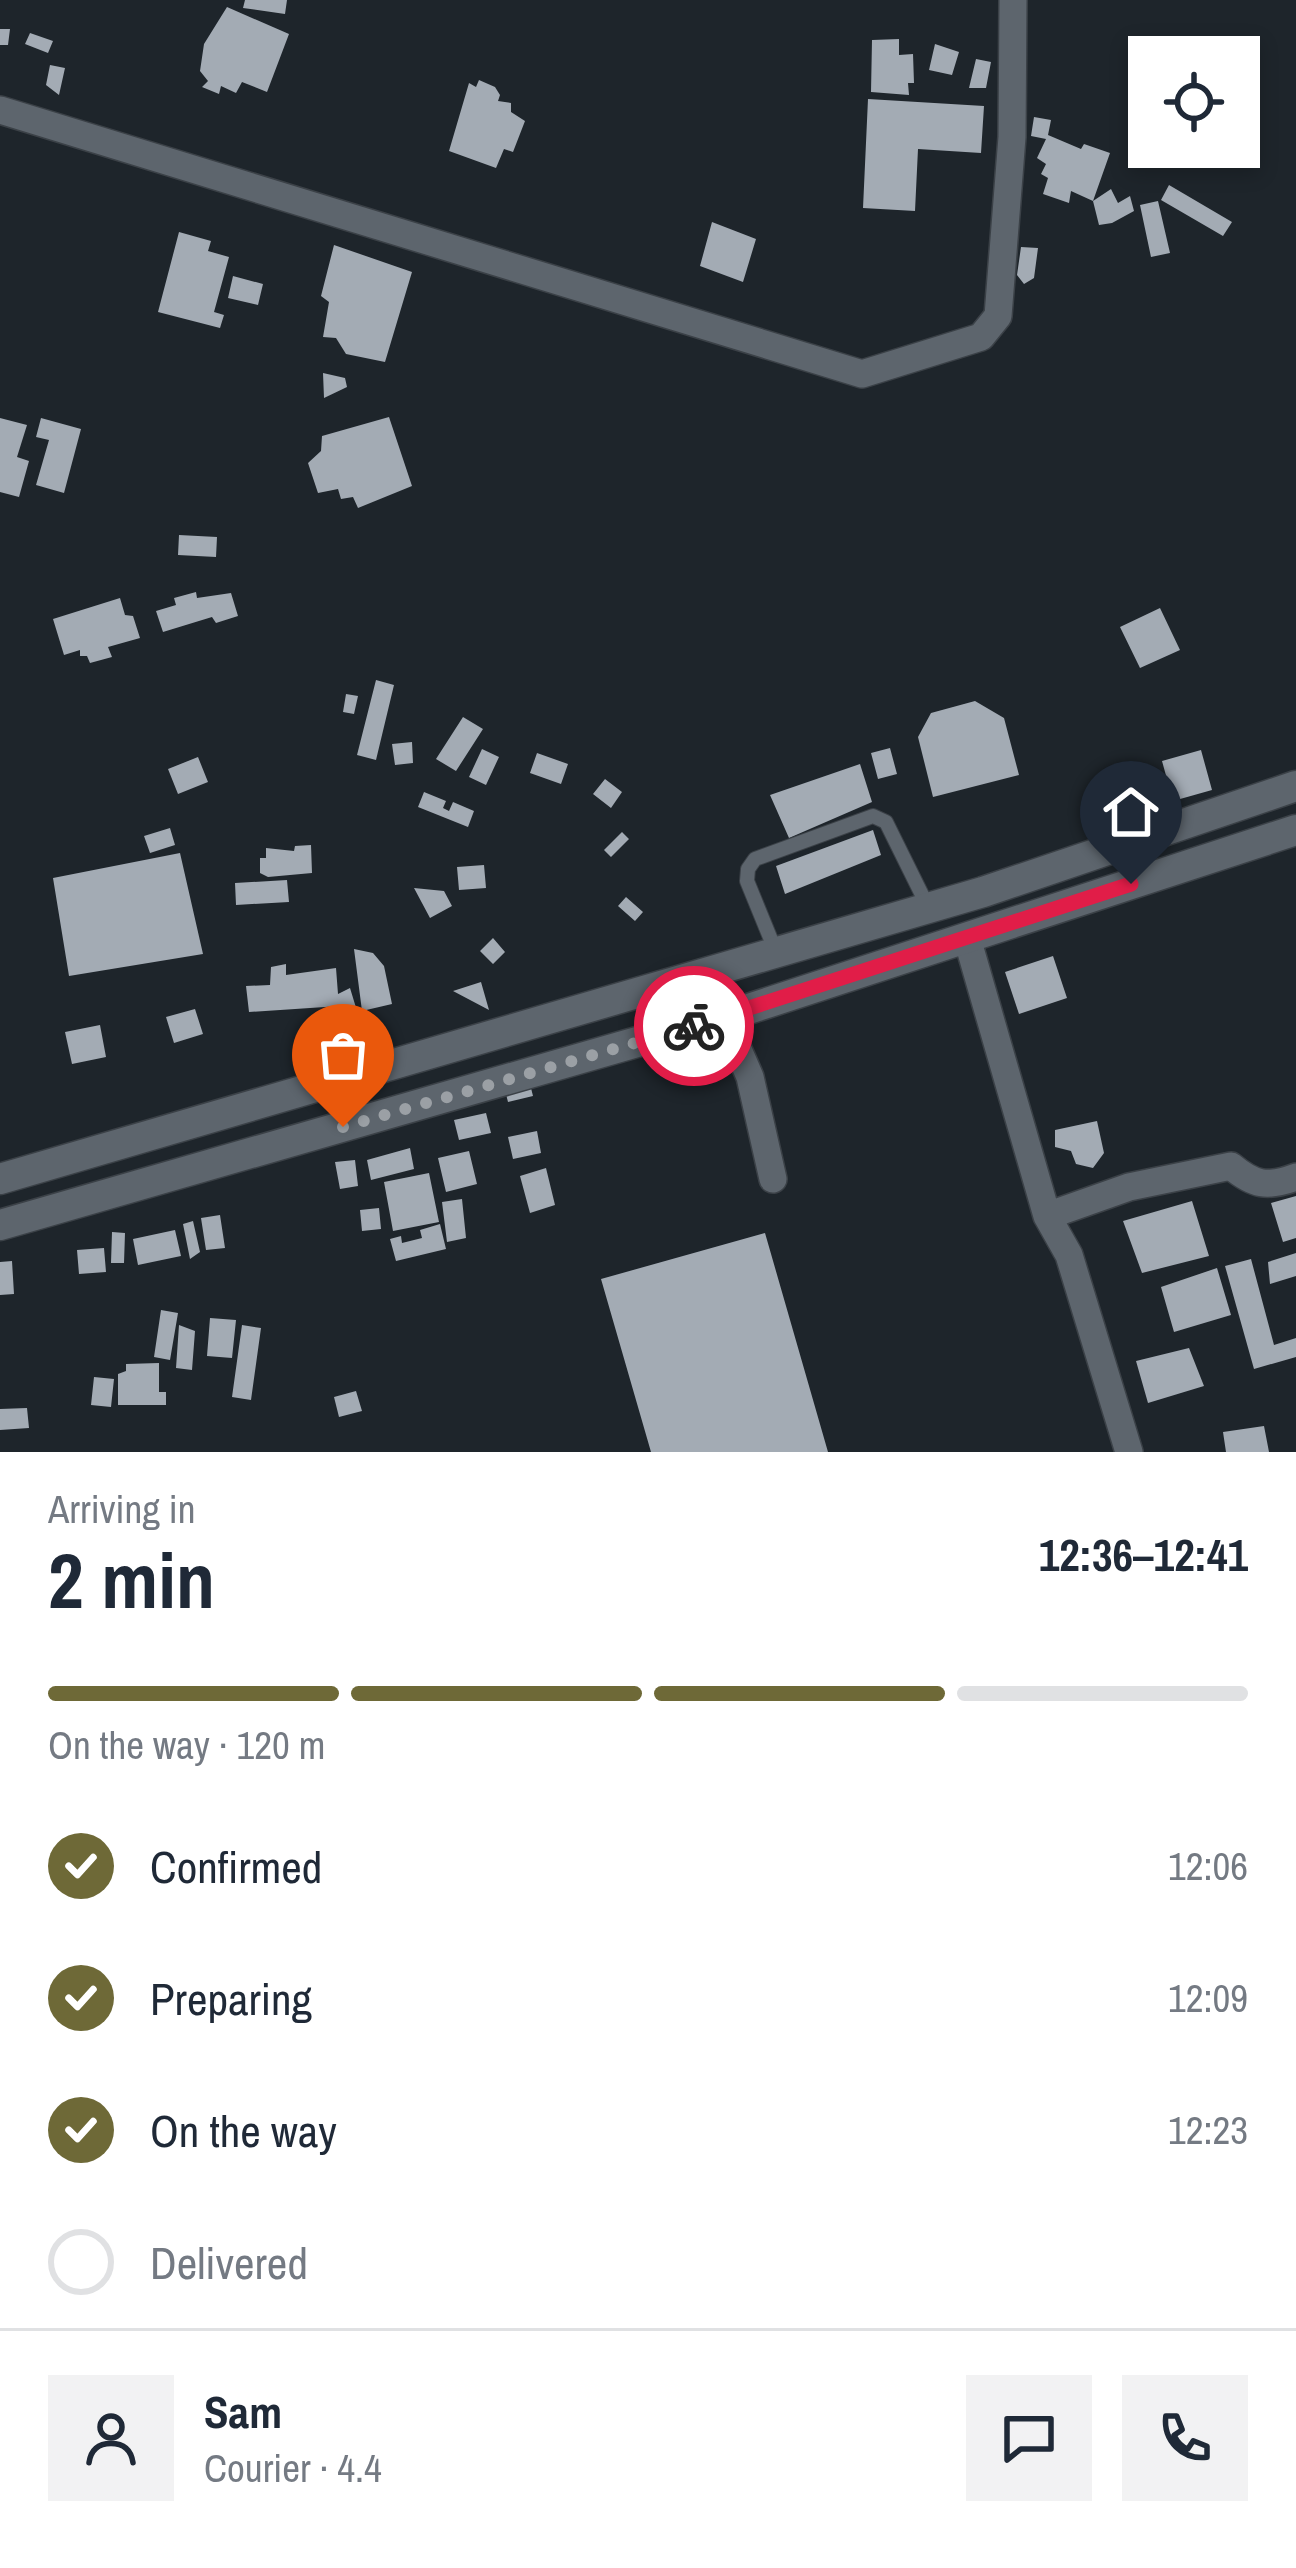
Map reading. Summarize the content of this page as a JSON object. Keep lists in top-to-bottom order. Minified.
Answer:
{"page":{"heading":["2 min","Arriving in","12:36–12:41"],"panel":["Sam","Courier · 4.4"],"bar":"On the way · 120 m","list":[["Confirmed","12:06"],["Preparing","12:09"],["On the way","12:23"],"Delivered"]}}
